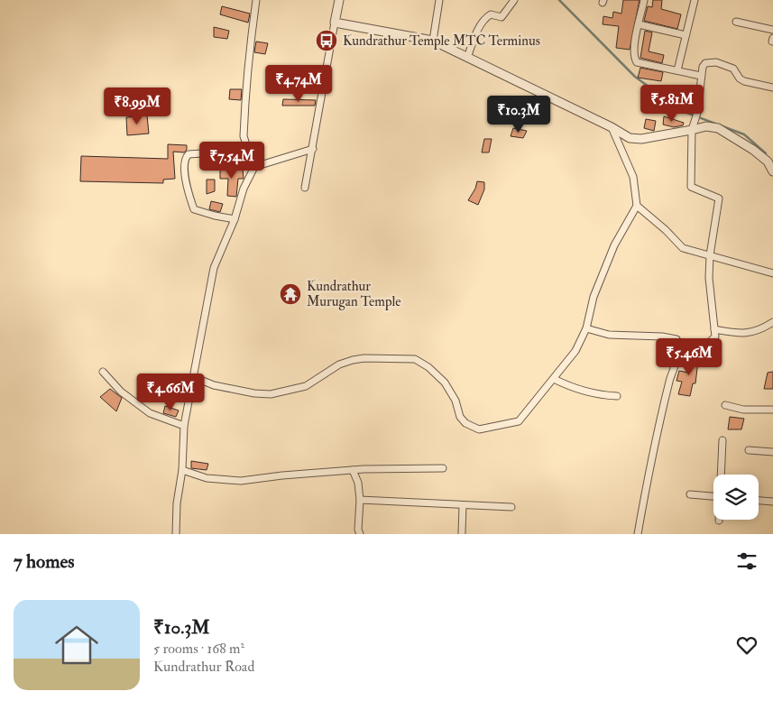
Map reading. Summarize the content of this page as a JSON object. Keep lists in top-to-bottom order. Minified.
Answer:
{"places":{"bus stop":["Kundrathur Temple MTC Terminus"],"temple":["Kundrathur Murugan Temple"]},"page":{"price":["₹4.74M","₹5.81M","₹8.99M","₹10.3M","₹7.54M","₹5.46M","₹4.66M"],"heading":"7 homes","list":[{"name":"₹10.3M","note":"5 rooms · 168 m² · Kundrathur Road"}]}}
